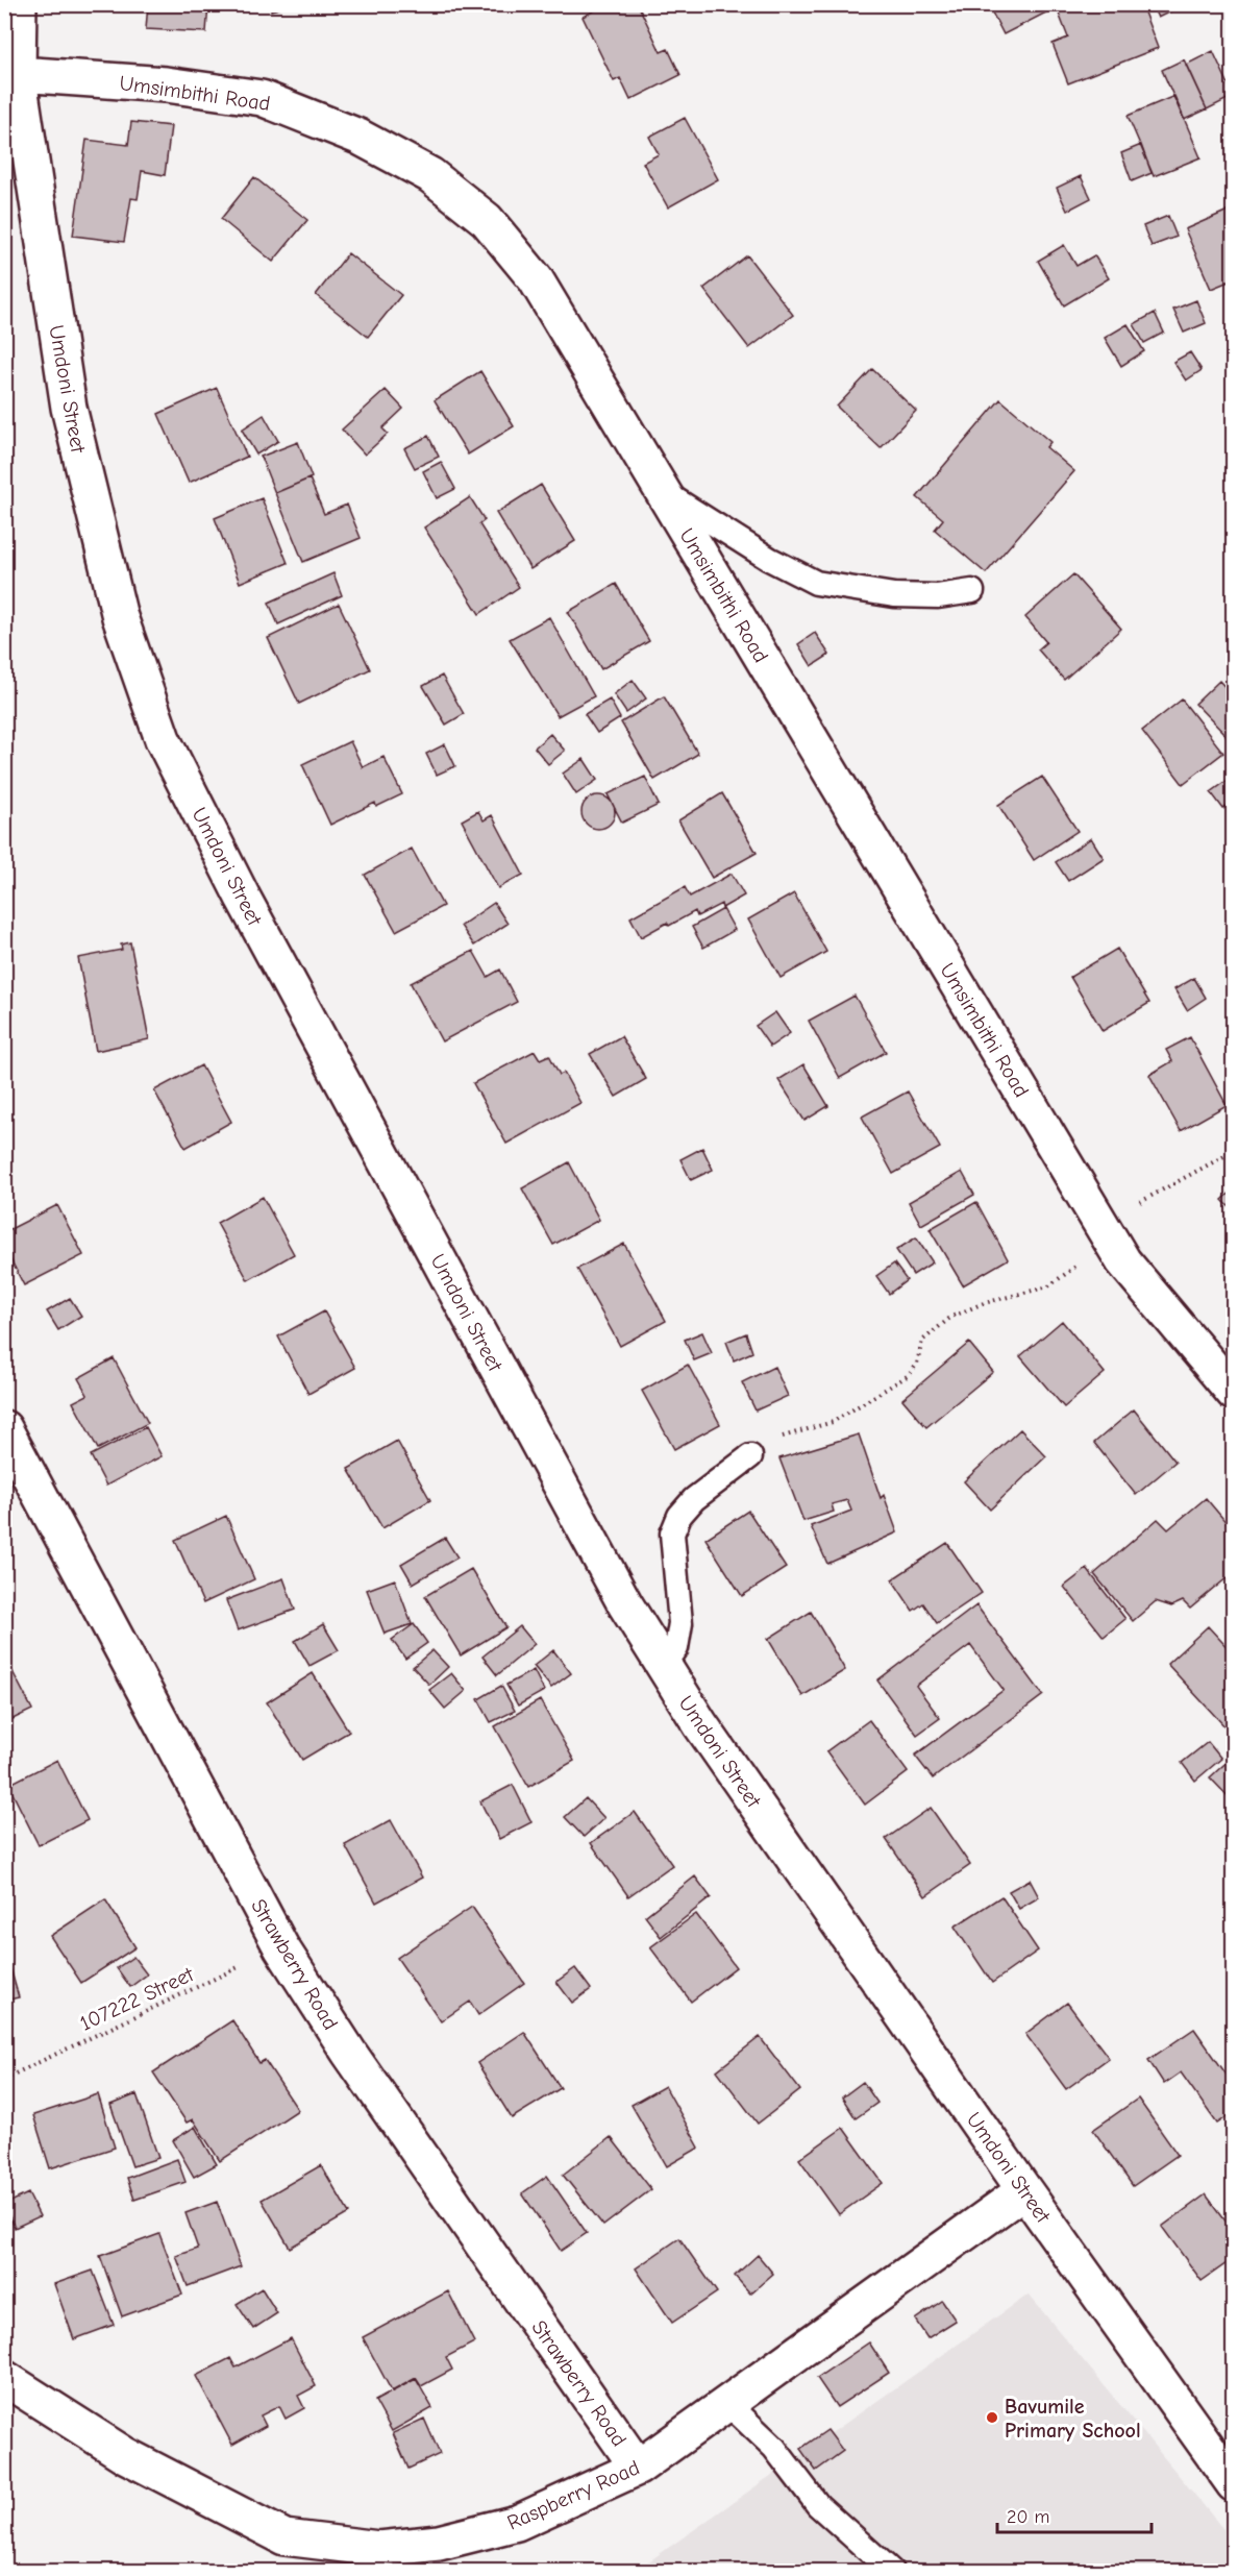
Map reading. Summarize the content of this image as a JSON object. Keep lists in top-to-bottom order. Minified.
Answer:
{"streets":{"street":["Umsimbithi Road","Umdoni Street","Strawberry Road","Raspberry Road"],"path":["107222 Street"]},"crossings":[["Umsimbithi Road","Umdoni Street"],["Umdoni Street","Raspberry Road"],["Strawberry Road","107222 Street"],["Strawberry Road","Raspberry Road"]],"places":["Bavumile Primary School"],"scale_bar":"20 m"}
